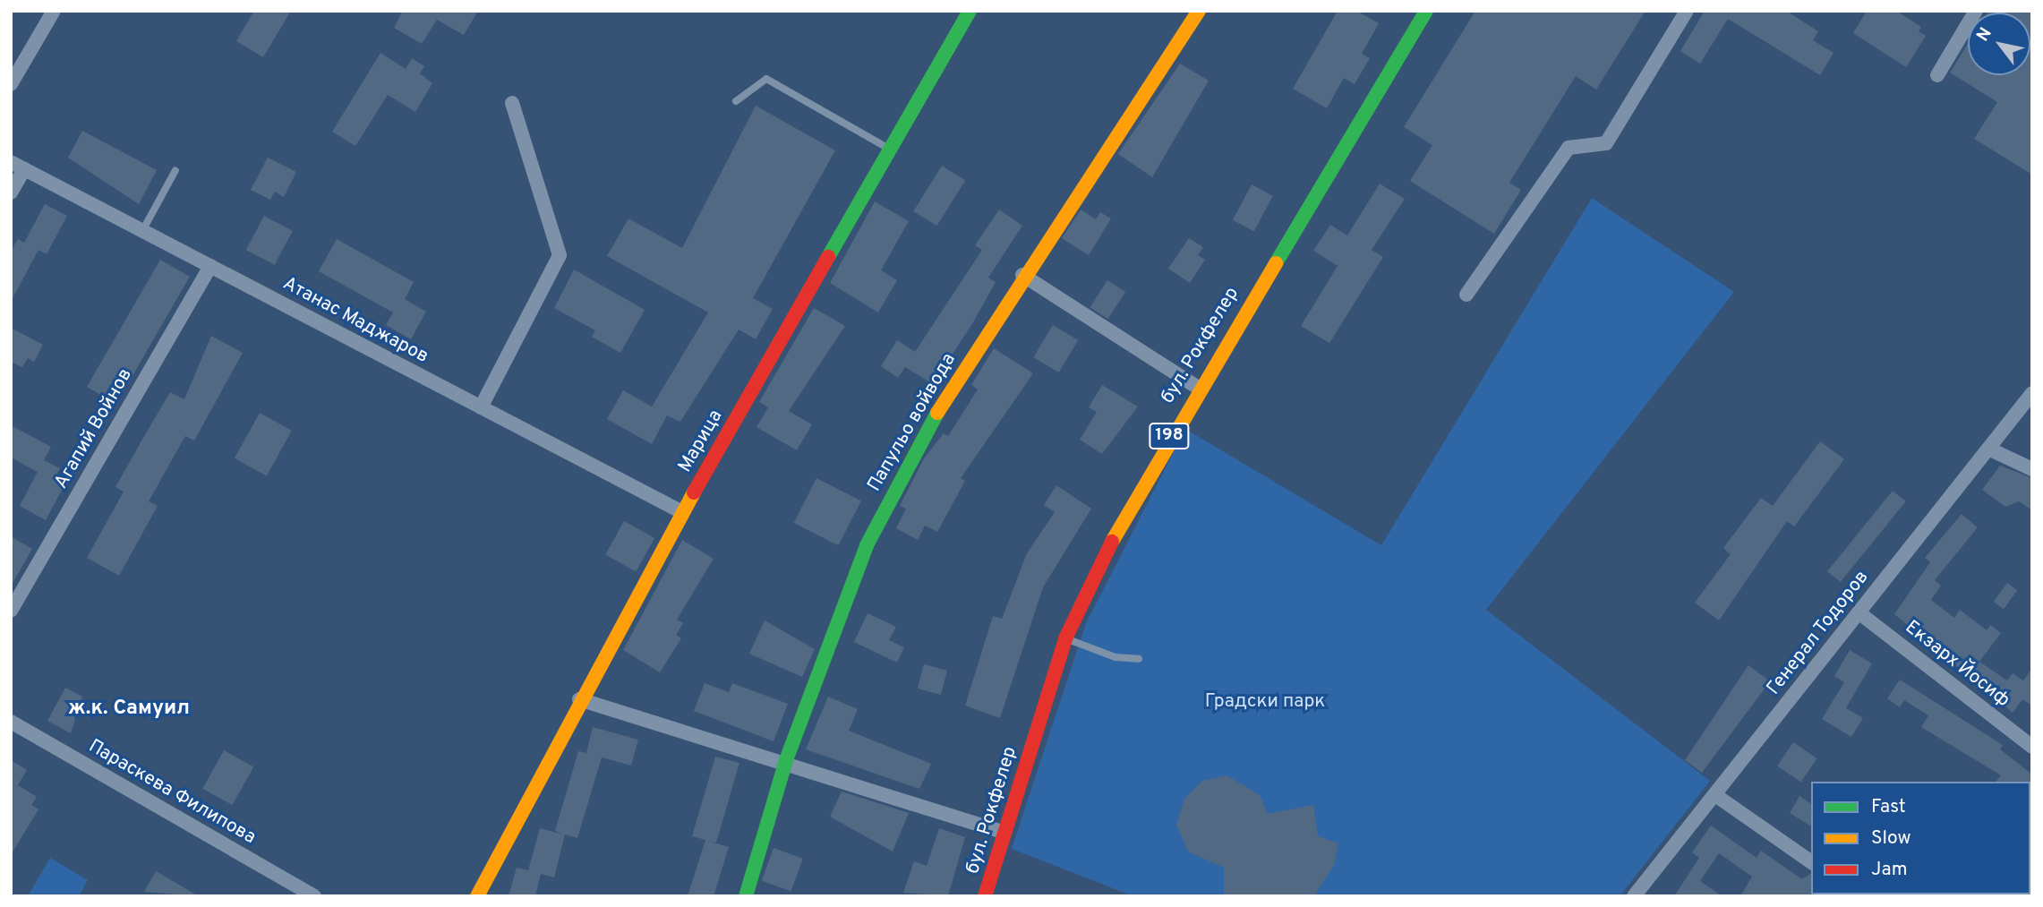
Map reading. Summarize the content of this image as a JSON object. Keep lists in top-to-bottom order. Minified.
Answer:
{"streets":{"street":["Атанас Маджаров","бул. Рокфелер","Папульо войвода","Агапий Войнов","198","Марица","Генерал Тодоров","Екзарх Йосиф","Параскева Филипова"]},"crossings":[["Атанас Маджаров","Агапий Войнов"],["Атанас Маджаров","Марица"],["Генерал Тодоров","Екзарх Йосиф"]],"districts":["ж.к. Самуил"],"parks":["Градски парк"],"legend":["Fast","Slow","Jam"],"north":"top left"}
